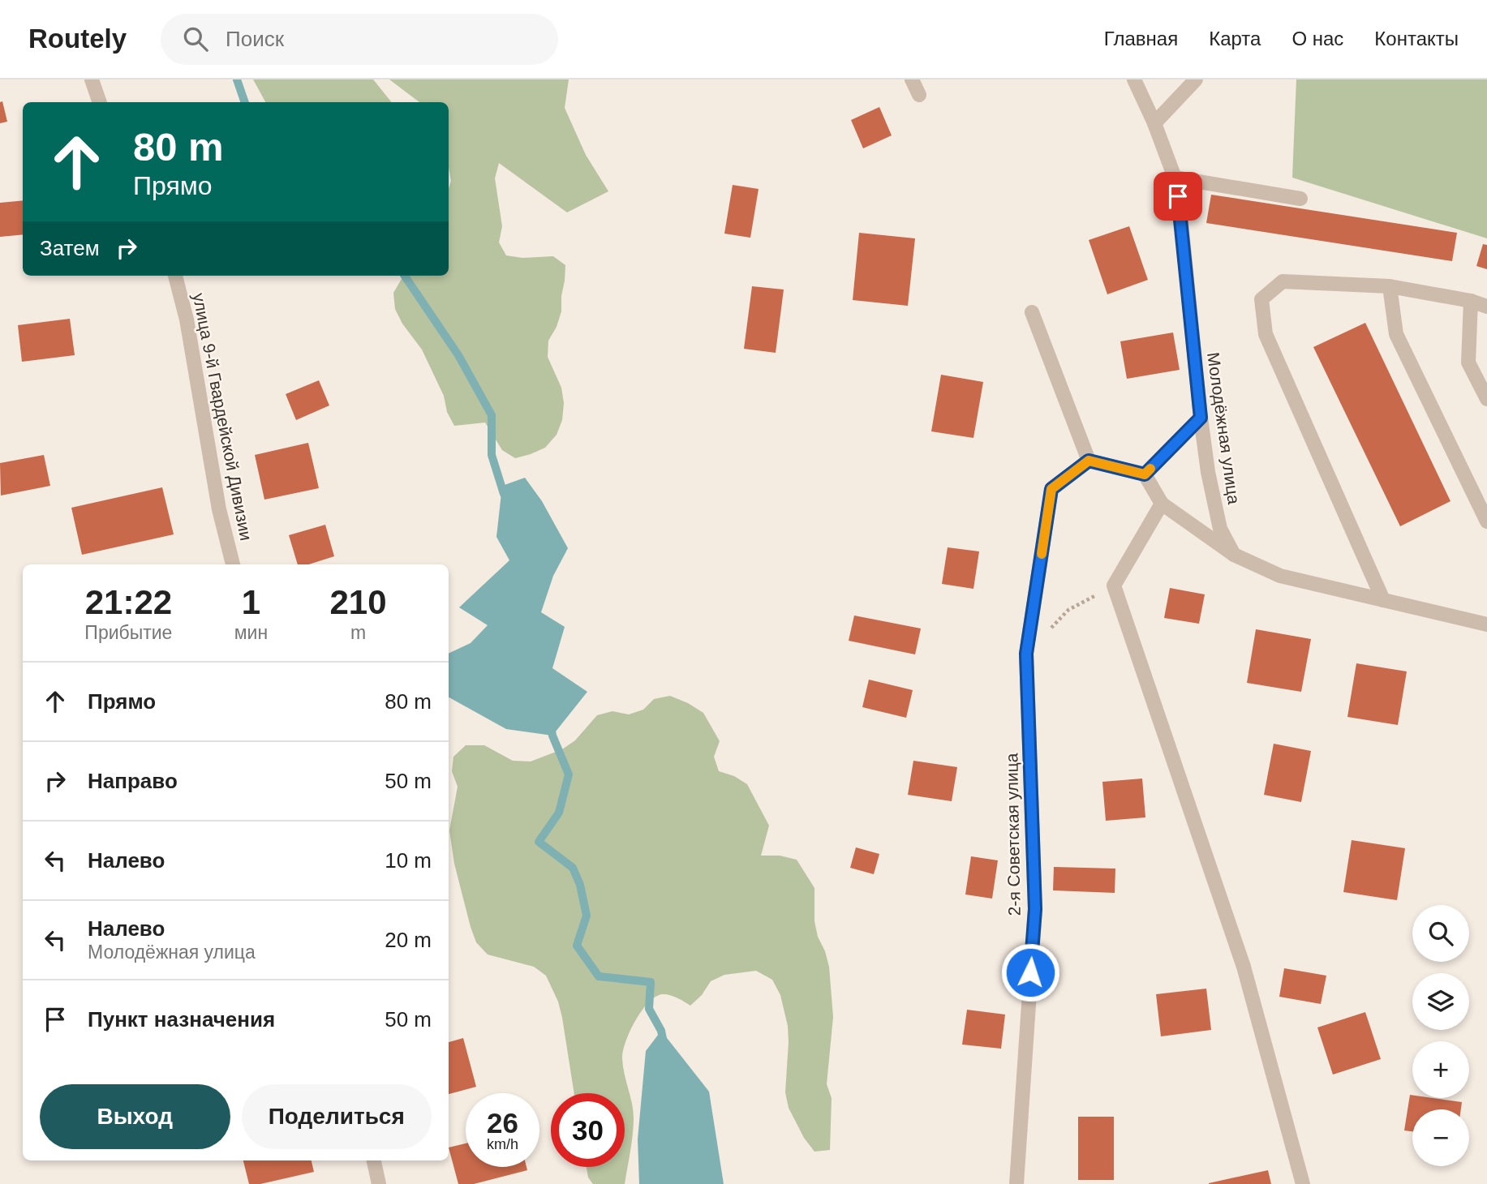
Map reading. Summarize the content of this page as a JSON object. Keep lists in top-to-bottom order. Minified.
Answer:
{"streets":{"street":["улица 9-й Гвардейской Дивизии","Молодёжная улица","2-я Советская улица"]},"page":{"header":"Routely","search":"Поиск","nav":["Главная","Карта","О нас","Контакты"],"turn":["80 m","Прямо"],"then":"Затем","eta":["21:22","Прибытие","1","мин","210","m"],"list":[{"name":"Прямо","value":"80 m"},{"name":"Направо","value":"50 m"},{"name":"Налево","value":"10 m"},{"name":"Налево","note":"Молодёжная улица","value":"20 m"},{"name":"Пункт назначения","value":"50 m"}],"map_buttons":["+","−"],"buttons":["Выход","Поделиться"],"speed":"26 km/h","limit":"30"}}
